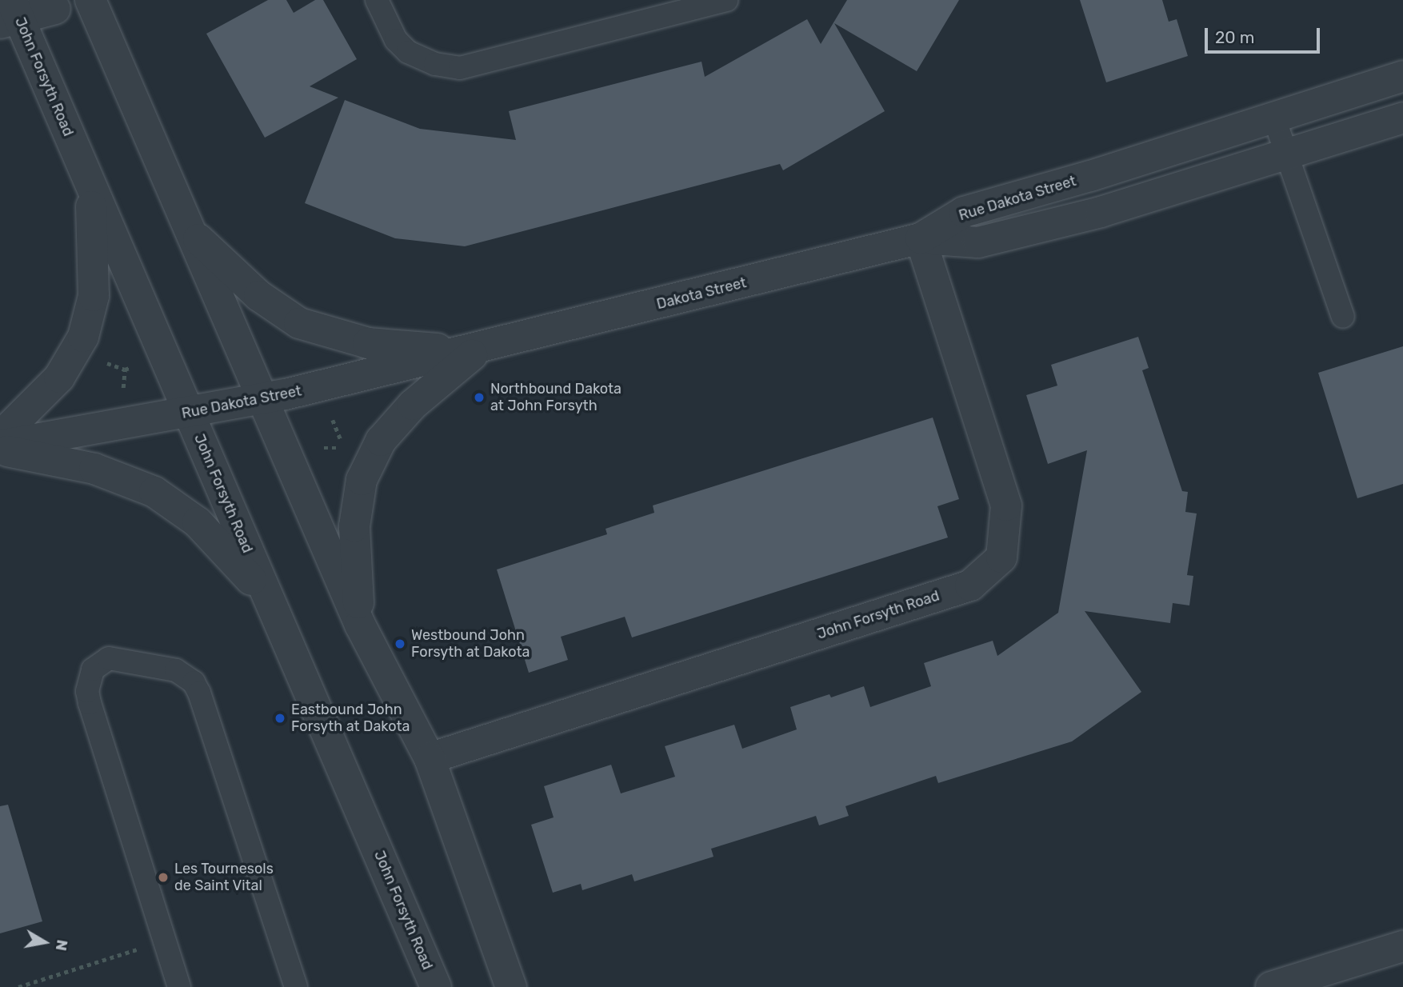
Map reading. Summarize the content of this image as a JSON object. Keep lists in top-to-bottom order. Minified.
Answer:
{"streets":{"street":["John Forsyth Road","Rue Dakota Street","Dakota Street"]},"crossings":[["John Forsyth Road","Rue Dakota Street"],["John Forsyth Road","Dakota Street"],["Rue Dakota Street","Dakota Street"]],"places":["Northbound Dakota at John Forsyth","Westbound John Forsyth at Dakota","Eastbound John Forsyth at Dakota","Les Tournesols de Saint Vital"],"scale_bar":"20 m","north":"right"}
